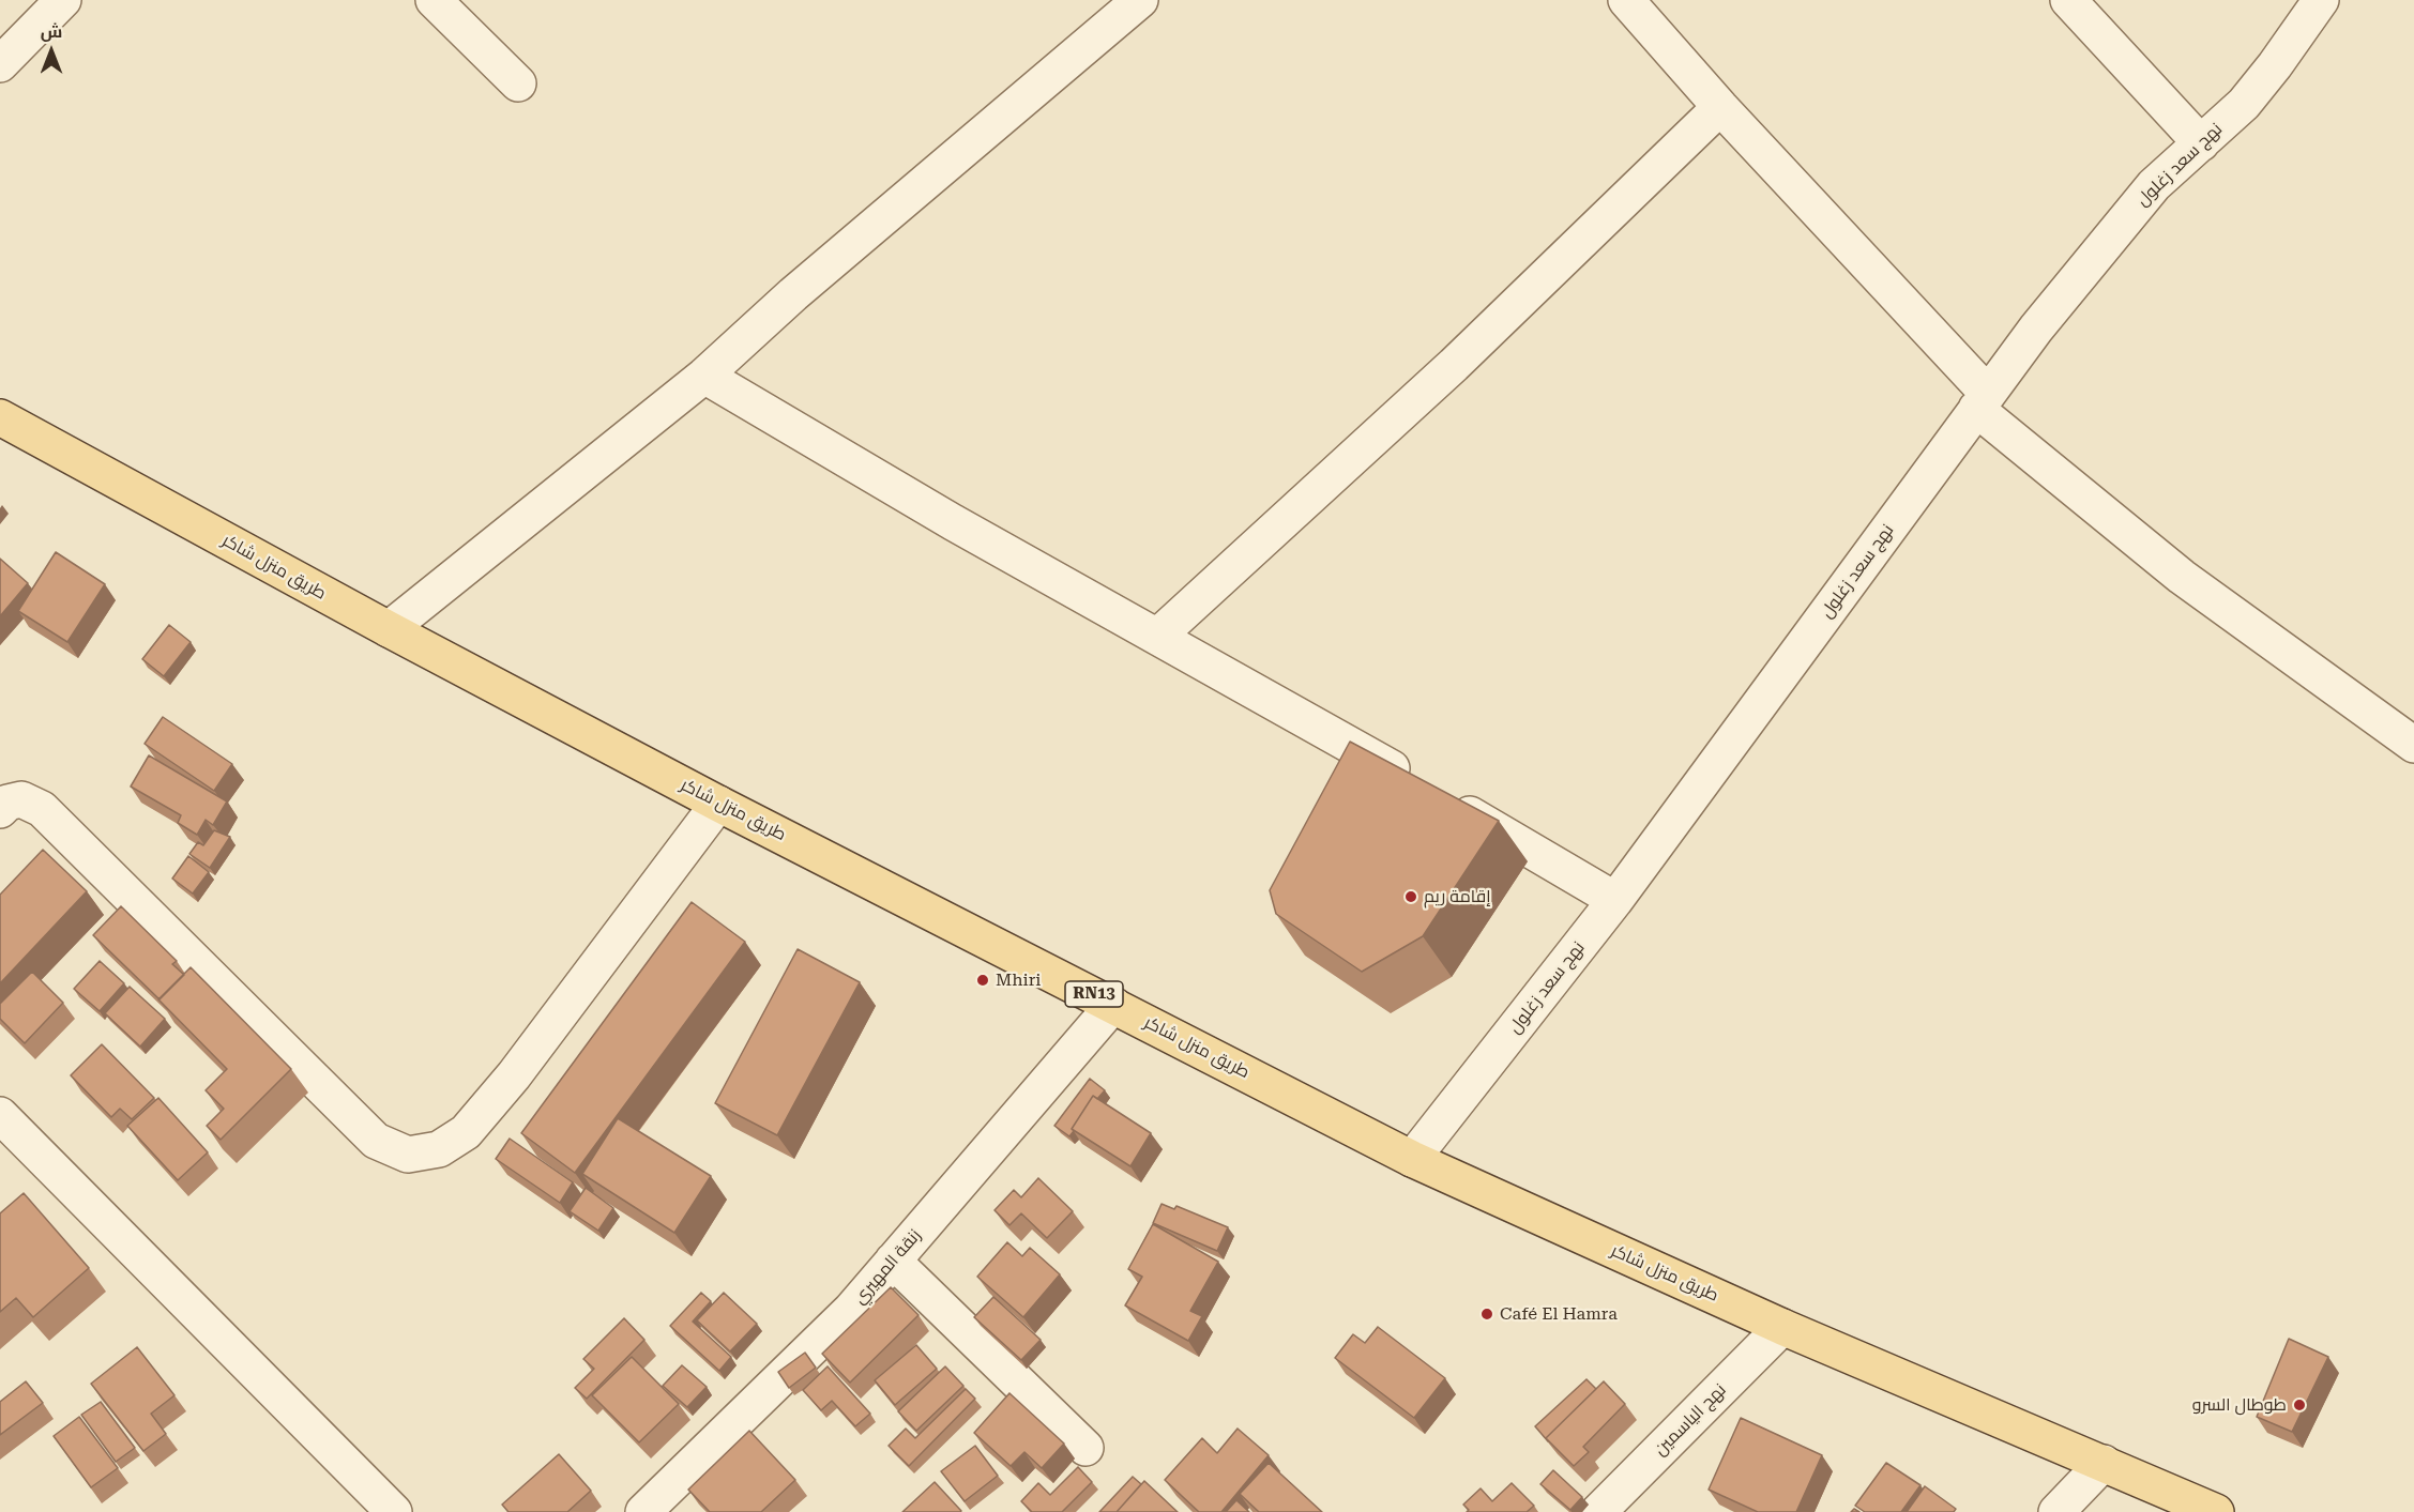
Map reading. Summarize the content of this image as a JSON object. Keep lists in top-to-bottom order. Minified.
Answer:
{"streets":{"main road":["طريق منزل شاكر","RN13"],"street":["نهج سعد زغلول","زنقة المهيري","نهج الياسمين"]},"crossings":[["نهج سعد زغلول","طريق منزل شاكر"],["طريق منزل شاكر","زنقة المهيري"],["طريق منزل شاكر","نهج الياسمين"]],"places":["إقامة ريم","Mhiri","Café El Hamra","طوطال السرو"],"north":"top"}
